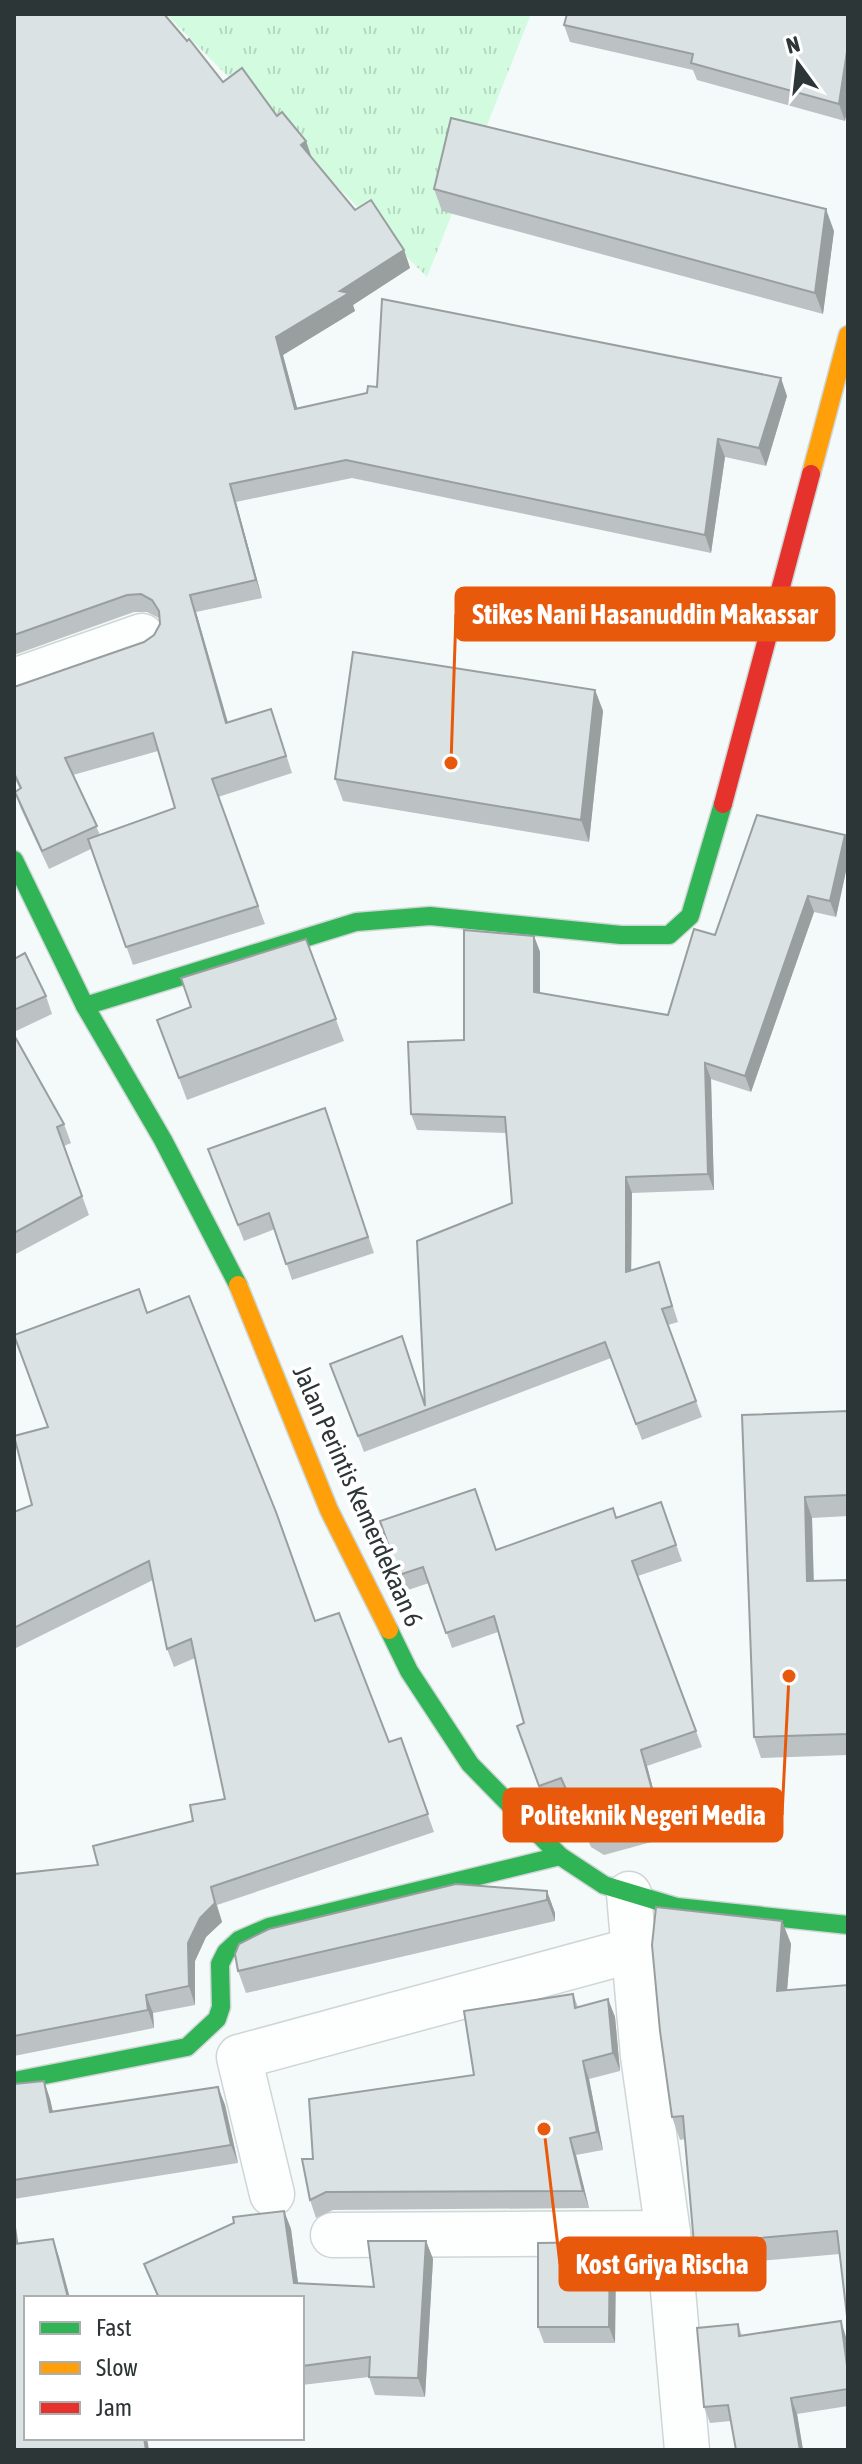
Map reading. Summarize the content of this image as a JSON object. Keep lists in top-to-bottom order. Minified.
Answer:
{"streets":{"street":["Jalan Perintis Kemerdekaan 6"]},"places":["Stikes Nani Hasanuddin Makassar","Politeknik Negeri Media","Kost Griya Rischa"],"legend":["Fast","Slow","Jam"],"north":"top"}
